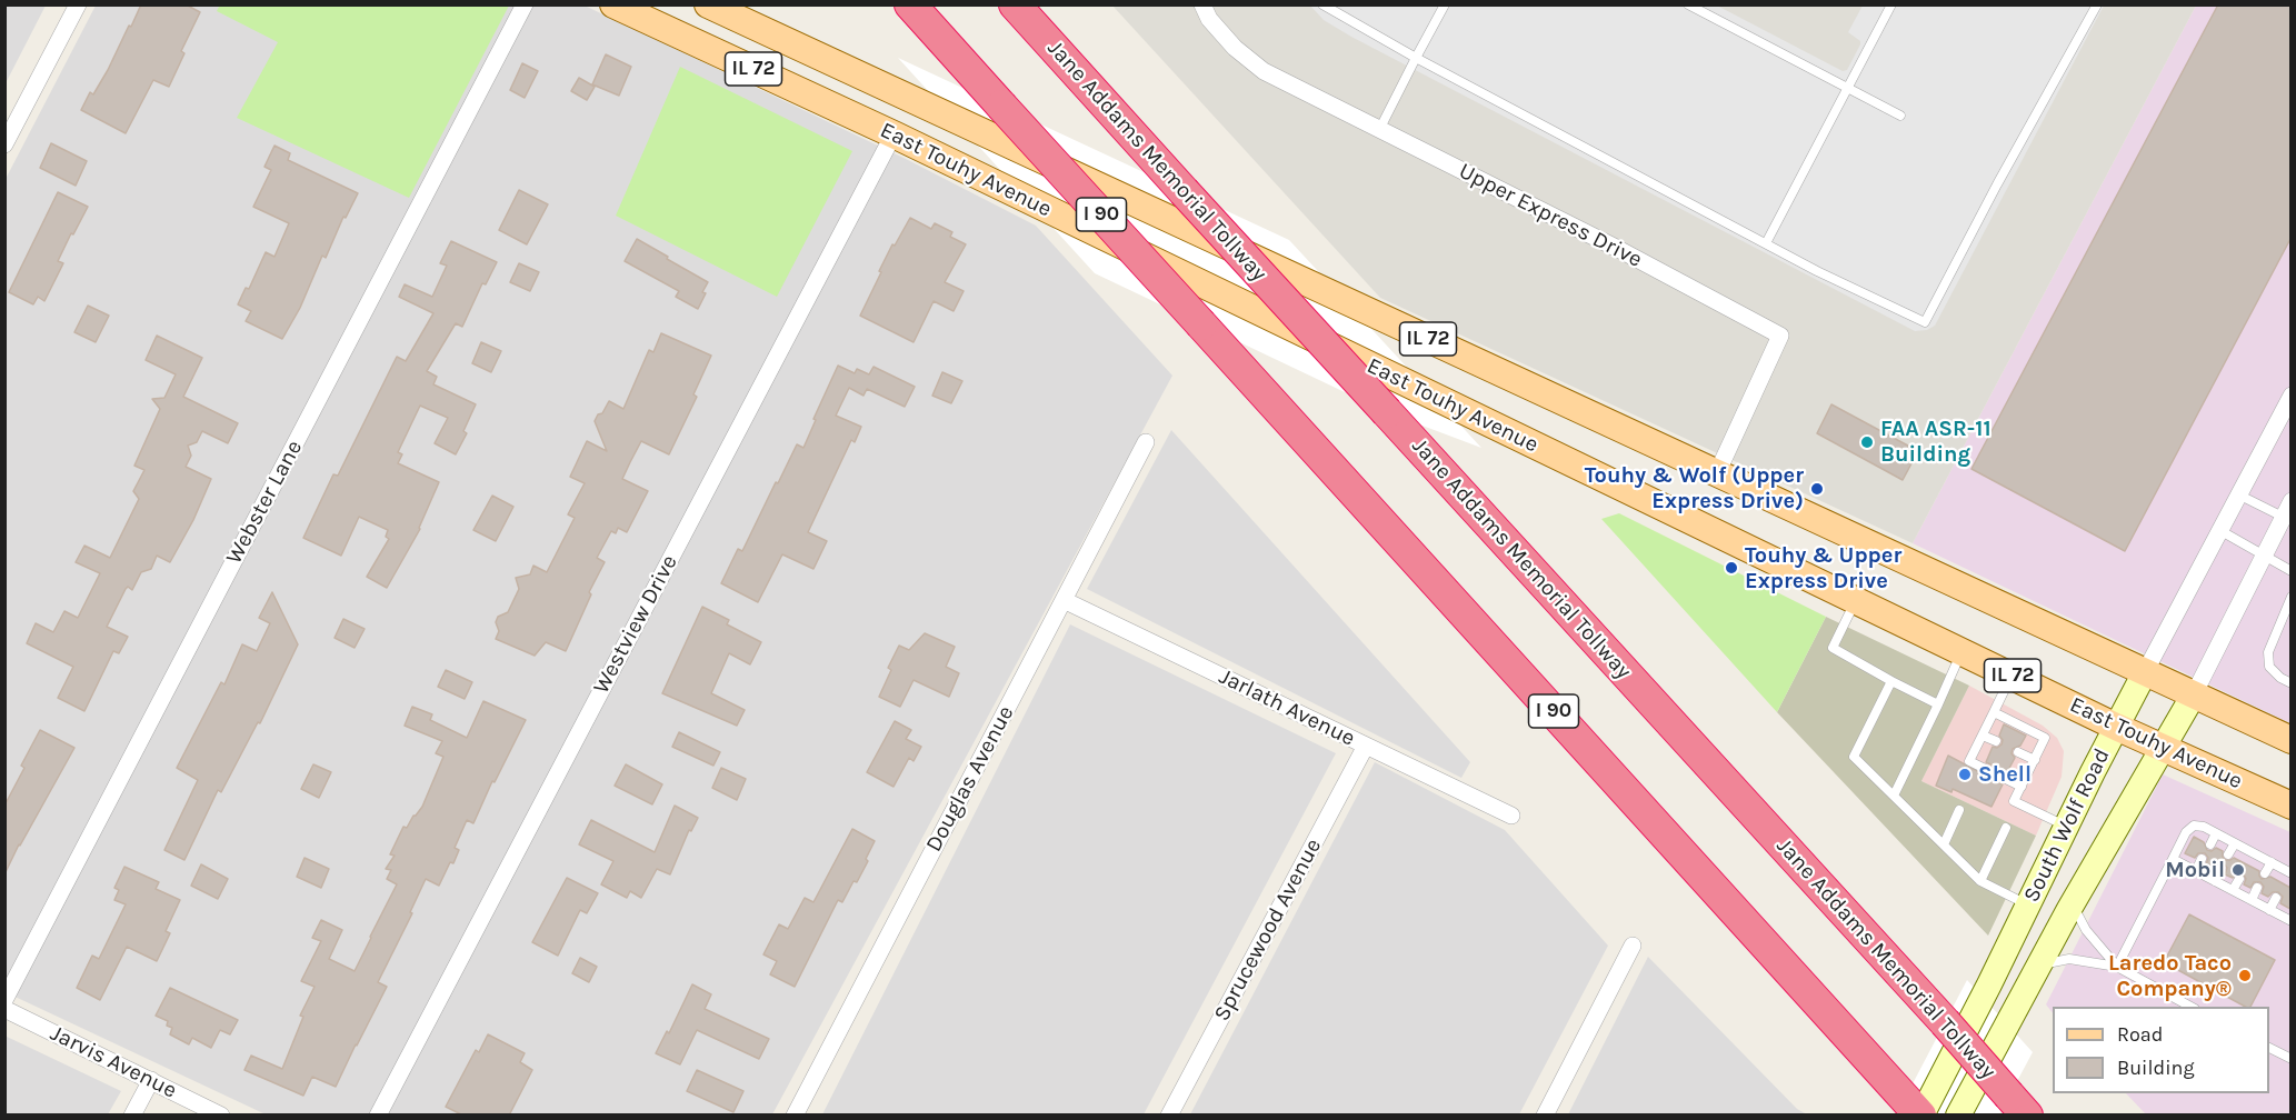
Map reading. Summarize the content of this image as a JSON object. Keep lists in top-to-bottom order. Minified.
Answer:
{"streets":{"highway":["Jane Addams Memorial Tollway","I 90"],"main road":["IL 72","East Touhy Avenue","South Wolf Road"],"street":["Upper Express Drive","Webster Lane","Westview Drive","Jarlath Avenue","Douglas Avenue","Sprucewood Avenue","Jarvis Avenue"]},"crossings":[["East Touhy Avenue","Upper Express Drive"],["East Touhy Avenue","Westview Drive"],["East Touhy Avenue","South Wolf Road"],["I 90","South Wolf Road"],["Jarlath Avenue","Douglas Avenue"],["Jarlath Avenue","Sprucewood Avenue"]],"places":["FAA ASR-11 Building","Touhy & Wolf (Upper Express Drive)","Touhy & Upper Express Drive","Shell","Mobil","Laredo Taco Company®"],"legend":["Road","Building"]}
